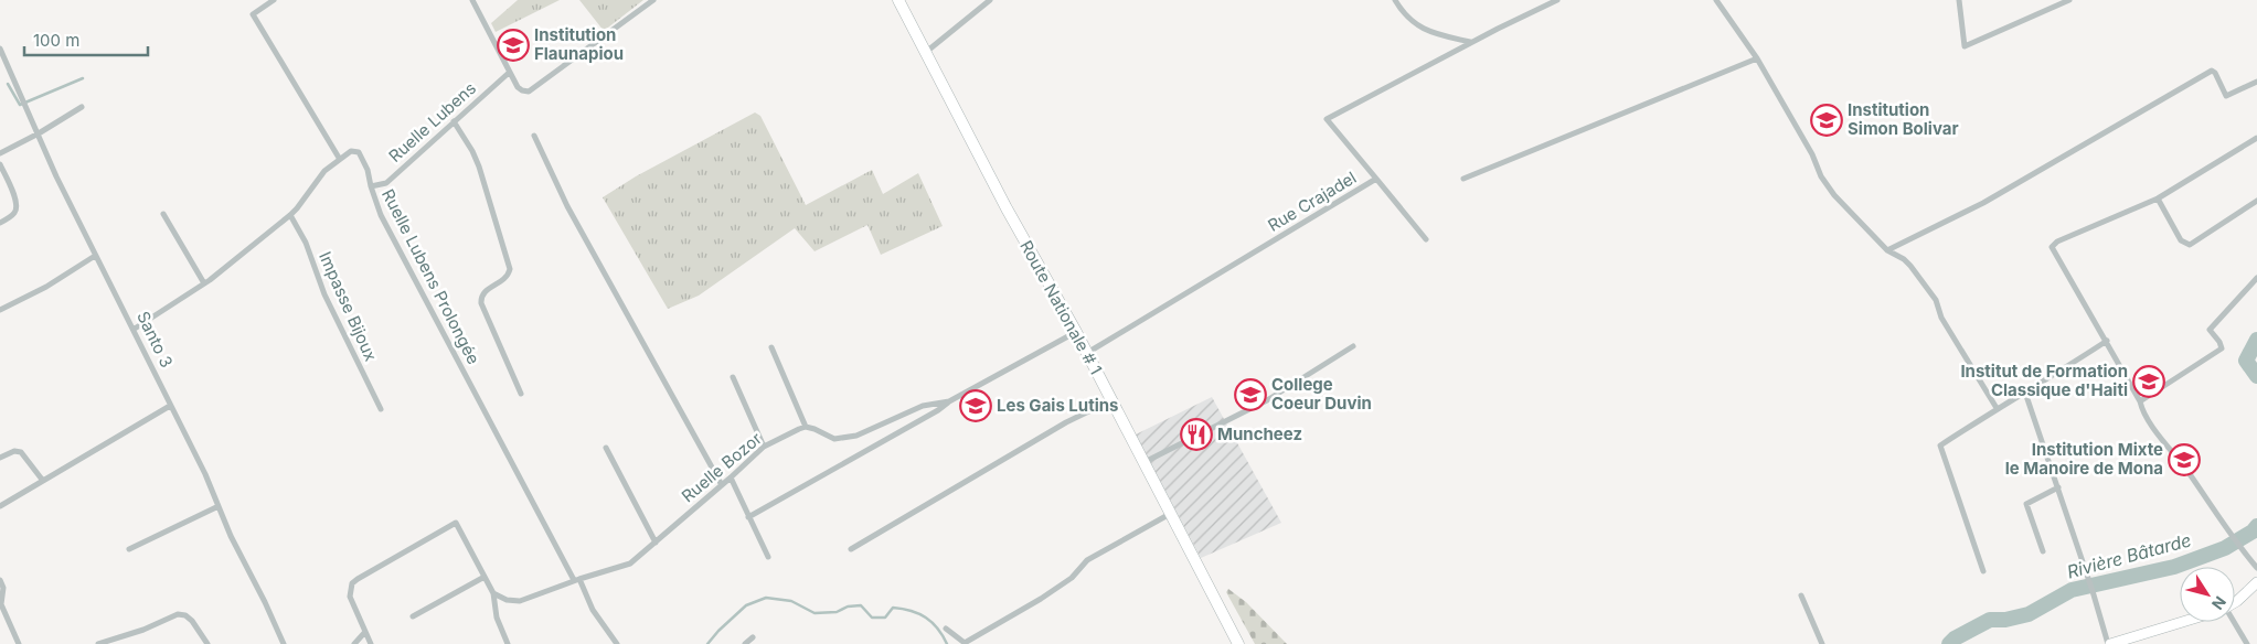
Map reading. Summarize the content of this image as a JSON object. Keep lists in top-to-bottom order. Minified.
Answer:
{"streets":{"main road":["Route Nationale # 1"],"street":["Ruelle Lubens","Rue Crajadel","Ruelle Lubens Prolongée","Impasse Bijoux","Santo 3","Ruelle Bozor"]},"crossings":[["Ruelle Lubens","Ruelle Lubens Prolongée"],["Rue Crajadel","Route Nationale # 1"],["Ruelle Lubens Prolongée","Ruelle Bozor"]],"water":["Rivière Bâtarde"],"places":{"school or university":["Institution Flaunapiou","Institution Simon Bolivar","Institut de Formation Classique d'Haiti","College Coeur Duvin","Les Gais Lutins","Institution Mixte le Manoire de Mona"],"restaurant":["Muncheez"]},"scale_bar":"100 m","north":"bottom right"}
